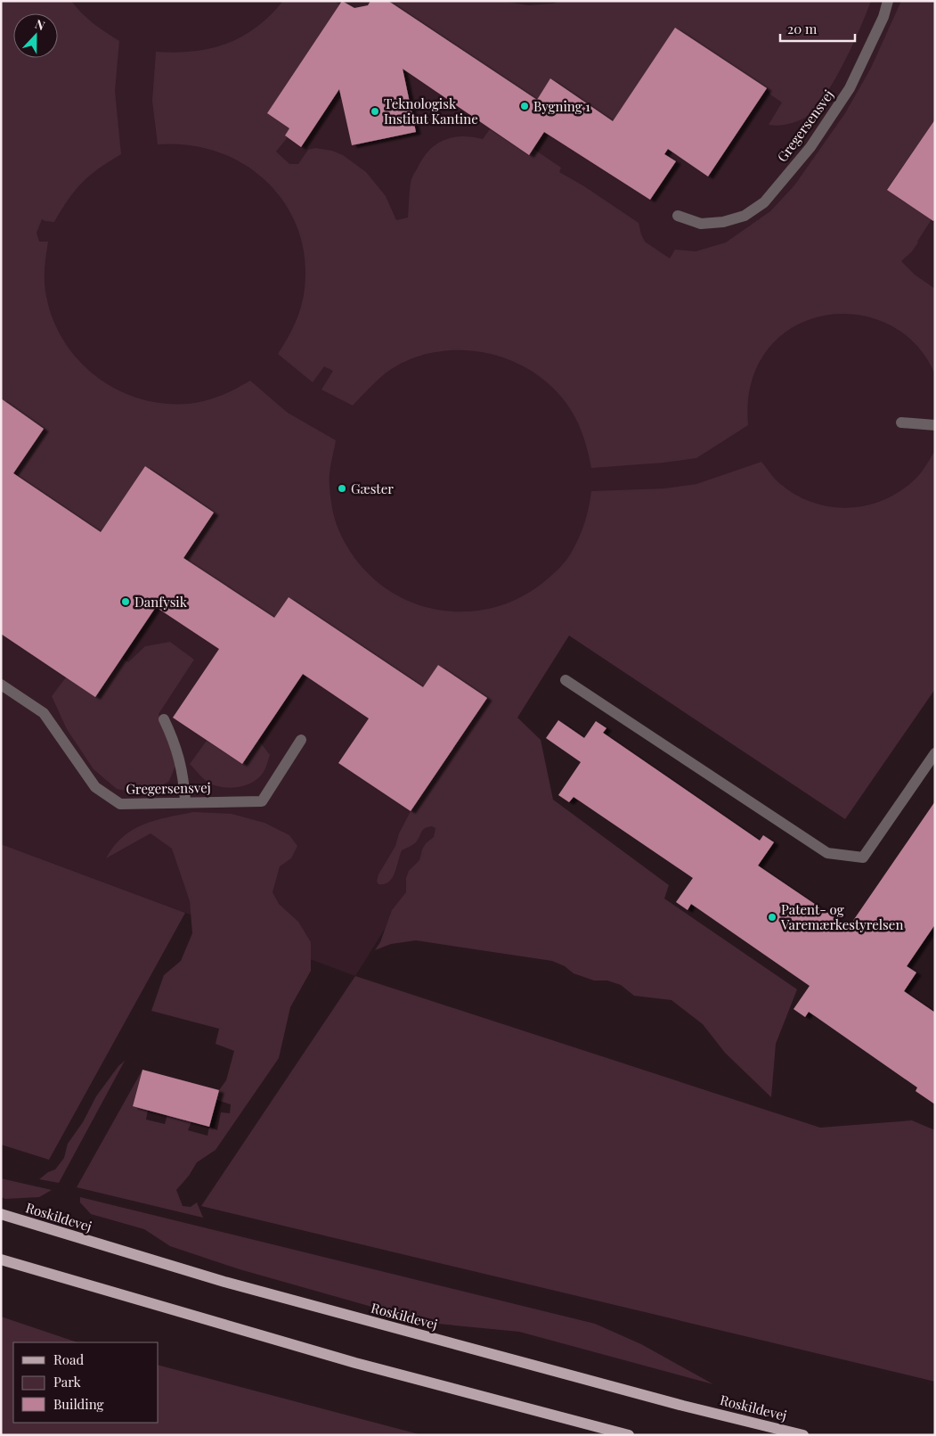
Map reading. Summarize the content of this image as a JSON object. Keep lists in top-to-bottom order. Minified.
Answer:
{"streets":{"main road":["Roskildevej"],"street":["Gregersensvej"]},"places":["Bygning 1","Teknologisk Institut Kantine","Gæster","Danfysik","Patent- og Varemærkestyrelsen"],"legend":["Road","Park","Building"],"scale_bar":"20 m","north":"top"}
